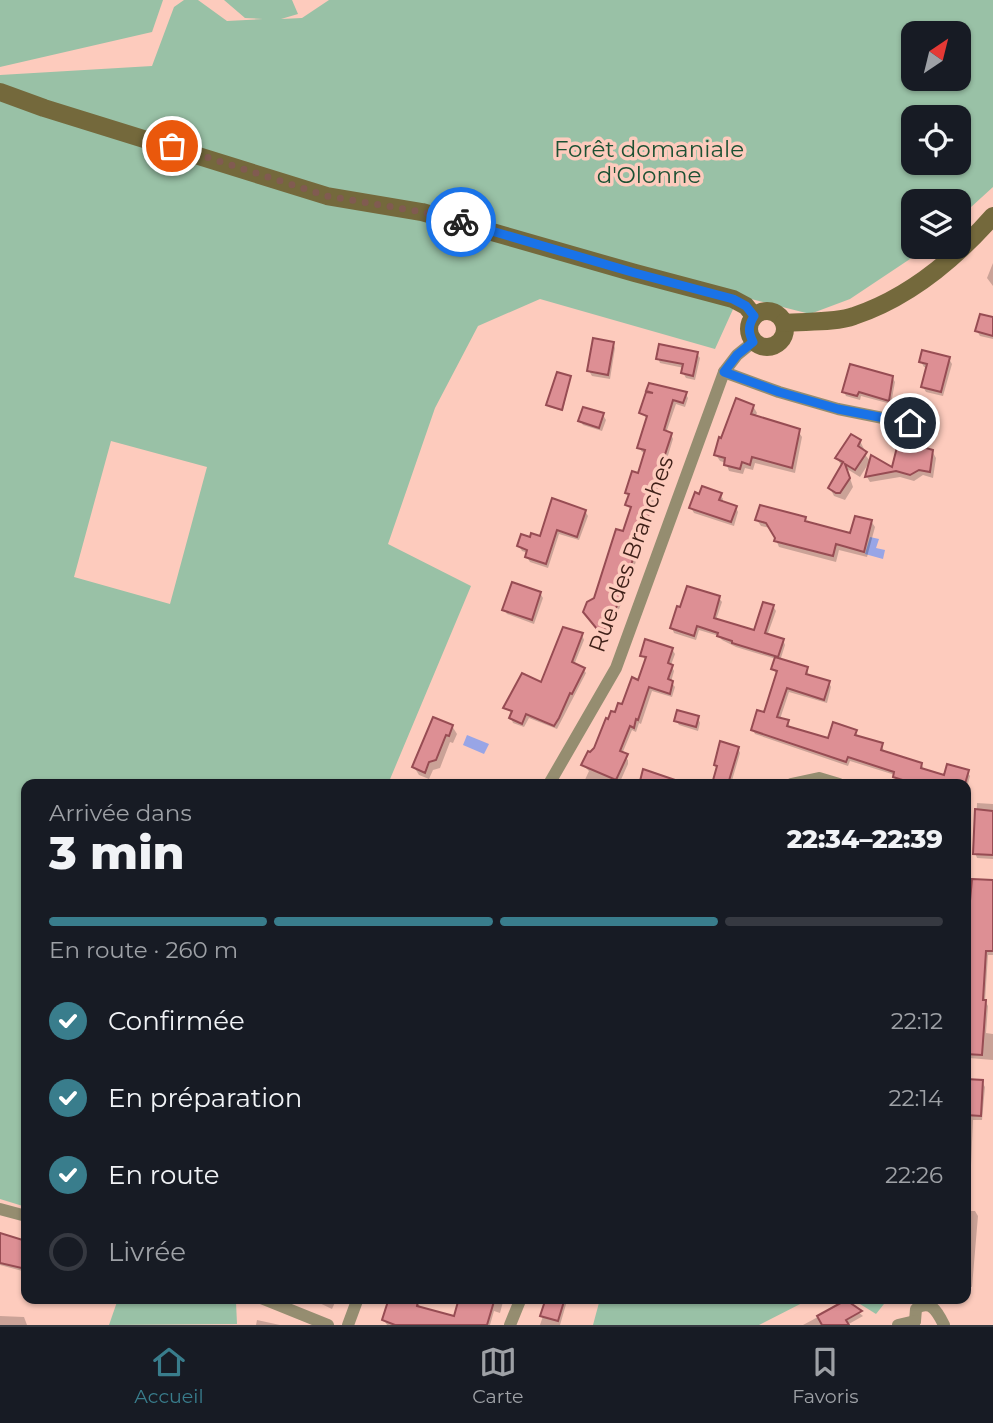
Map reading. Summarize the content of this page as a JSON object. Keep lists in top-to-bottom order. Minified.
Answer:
{"streets":{"street":["Rue des Branches"]},"parks":["Forêt domaniale d'Olonne"],"north":"top right","page":{"heading":["3 min","Arrivée dans","22:34–22:39"],"bar":"En route · 260 m","list":[["Confirmée","22:12"],["En préparation","22:14"],["En route","22:26"],"Livrée"],"tabs":["Accueil","Carte","Favoris"]}}
